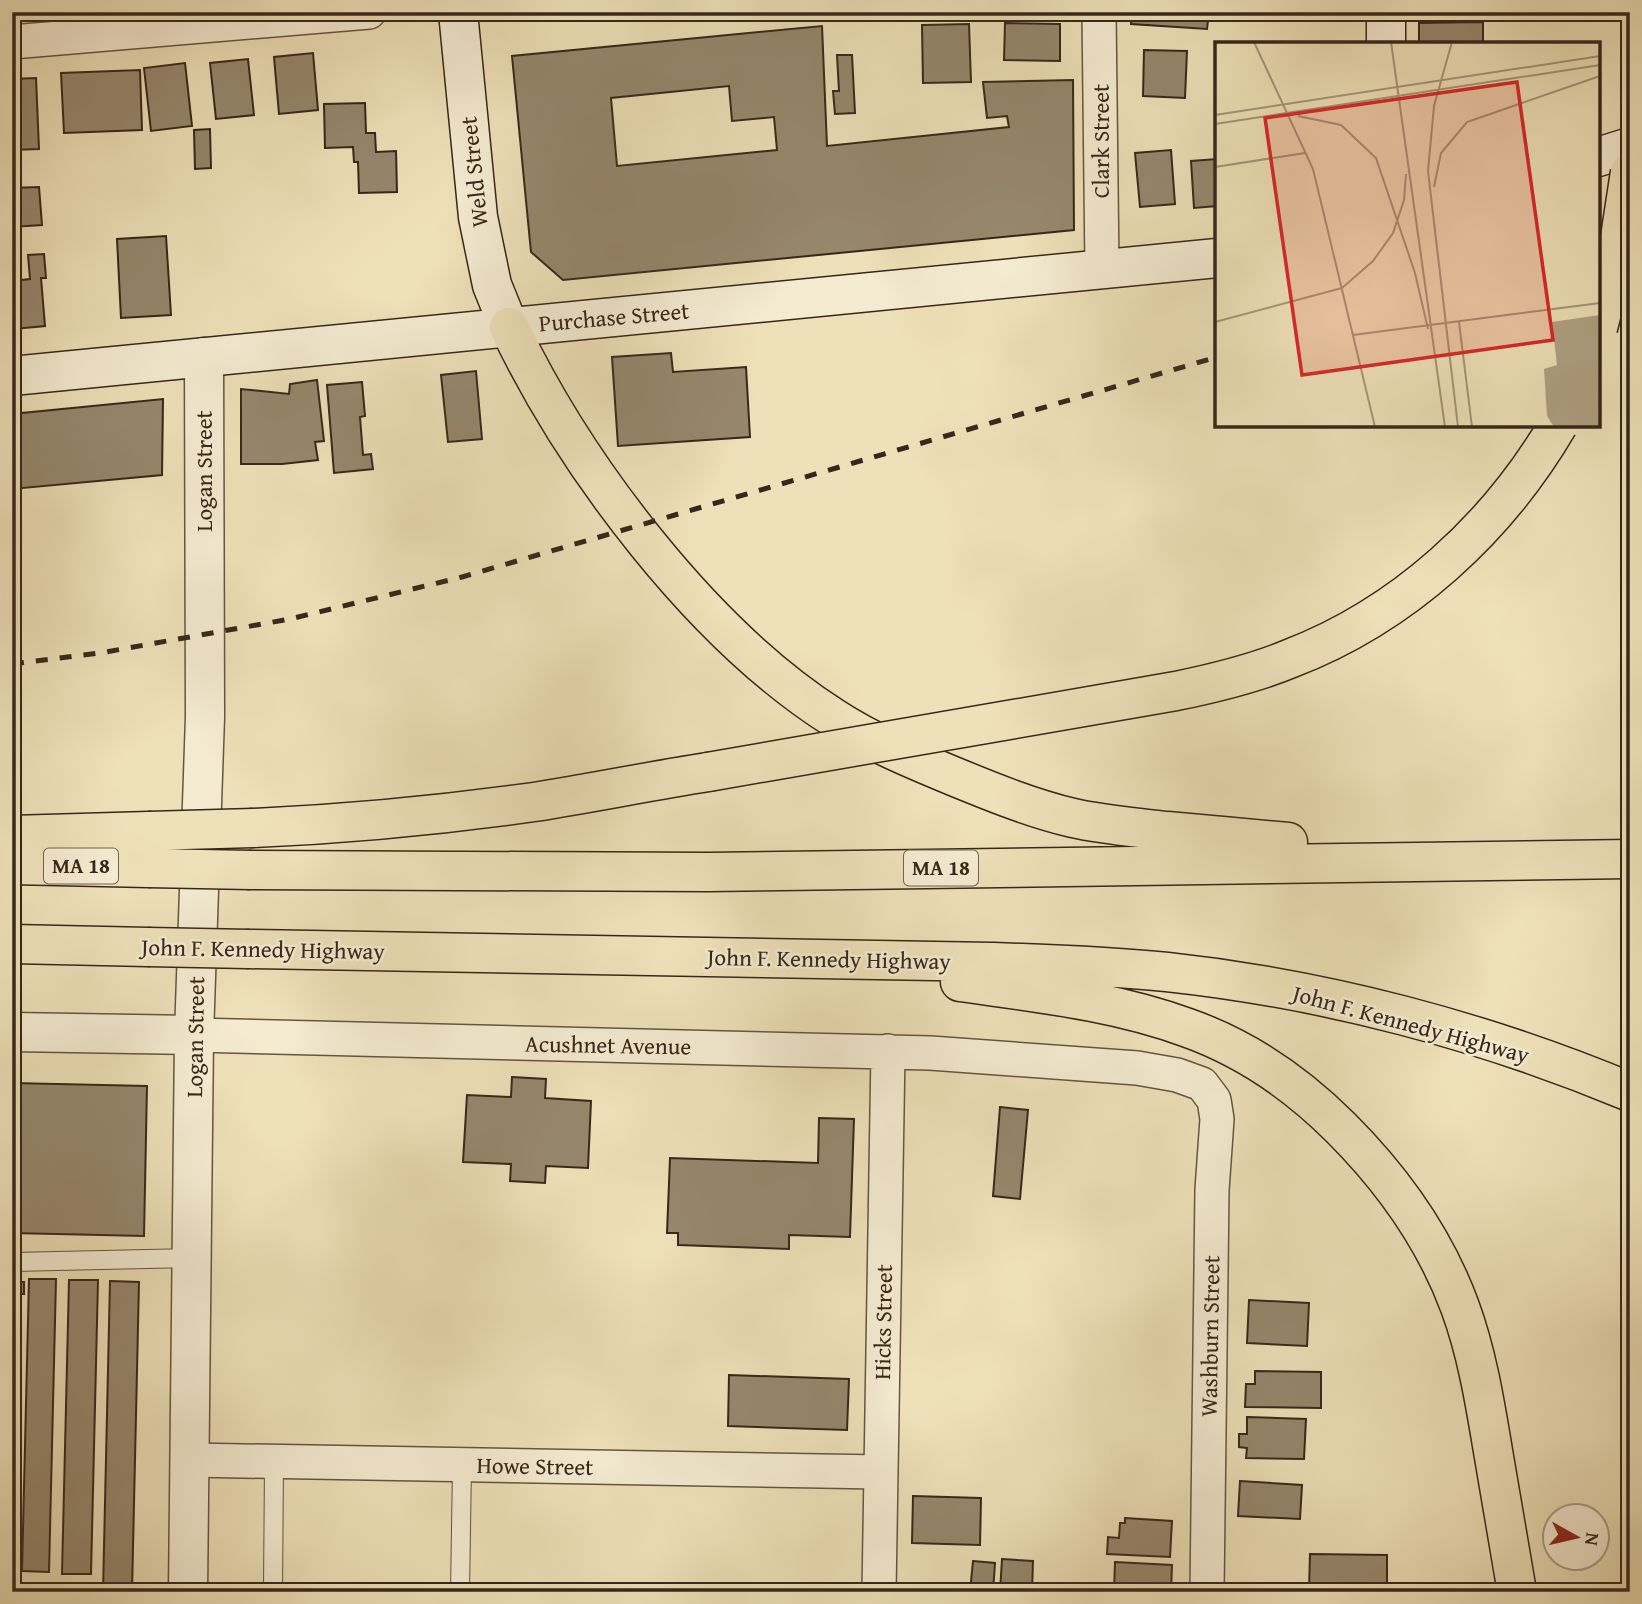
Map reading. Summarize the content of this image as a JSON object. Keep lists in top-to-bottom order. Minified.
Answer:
{"streets":{"highway":["MA 18","John F. Kennedy Highway"],"main road":["Weld Street","Purchase Street","Logan Street","Acushnet Avenue"],"street":["Clark Street","Hicks Street","Washburn Street","Howe Street"]},"crossings":[["Clark Street","Purchase Street"],["Weld Street","Purchase Street"],["Purchase Street","Logan Street"],["Logan Street","Acushnet Avenue"],["Logan Street","Howe Street"],["Acushnet Avenue","Hicks Street"],["Acushnet Avenue","Washburn Street"],["Hicks Street","Howe Street"]],"north":"right"}
